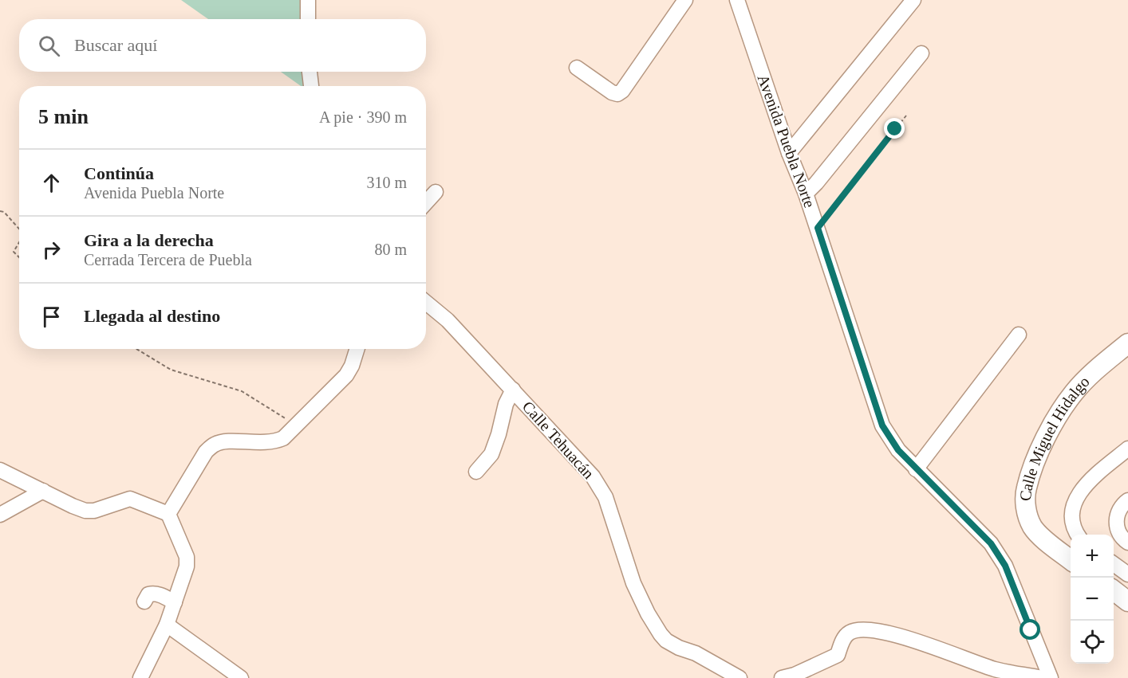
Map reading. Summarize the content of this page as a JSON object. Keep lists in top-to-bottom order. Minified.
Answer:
{"streets":{"main road":["Calle Miguel Hidalgo"],"street":["Avenida Puebla Norte","Calle Tehuacán"]},"page":{"search":"Buscar aquí","heading":["5 min","A pie · 390 m"],"list":[["Continúa","Avenida Puebla Norte","310 m"],["Gira a la derecha","Cerrada Tercera de Puebla","80 m"],"Llegada al destino"],"map_buttons":["+","−"]}}
